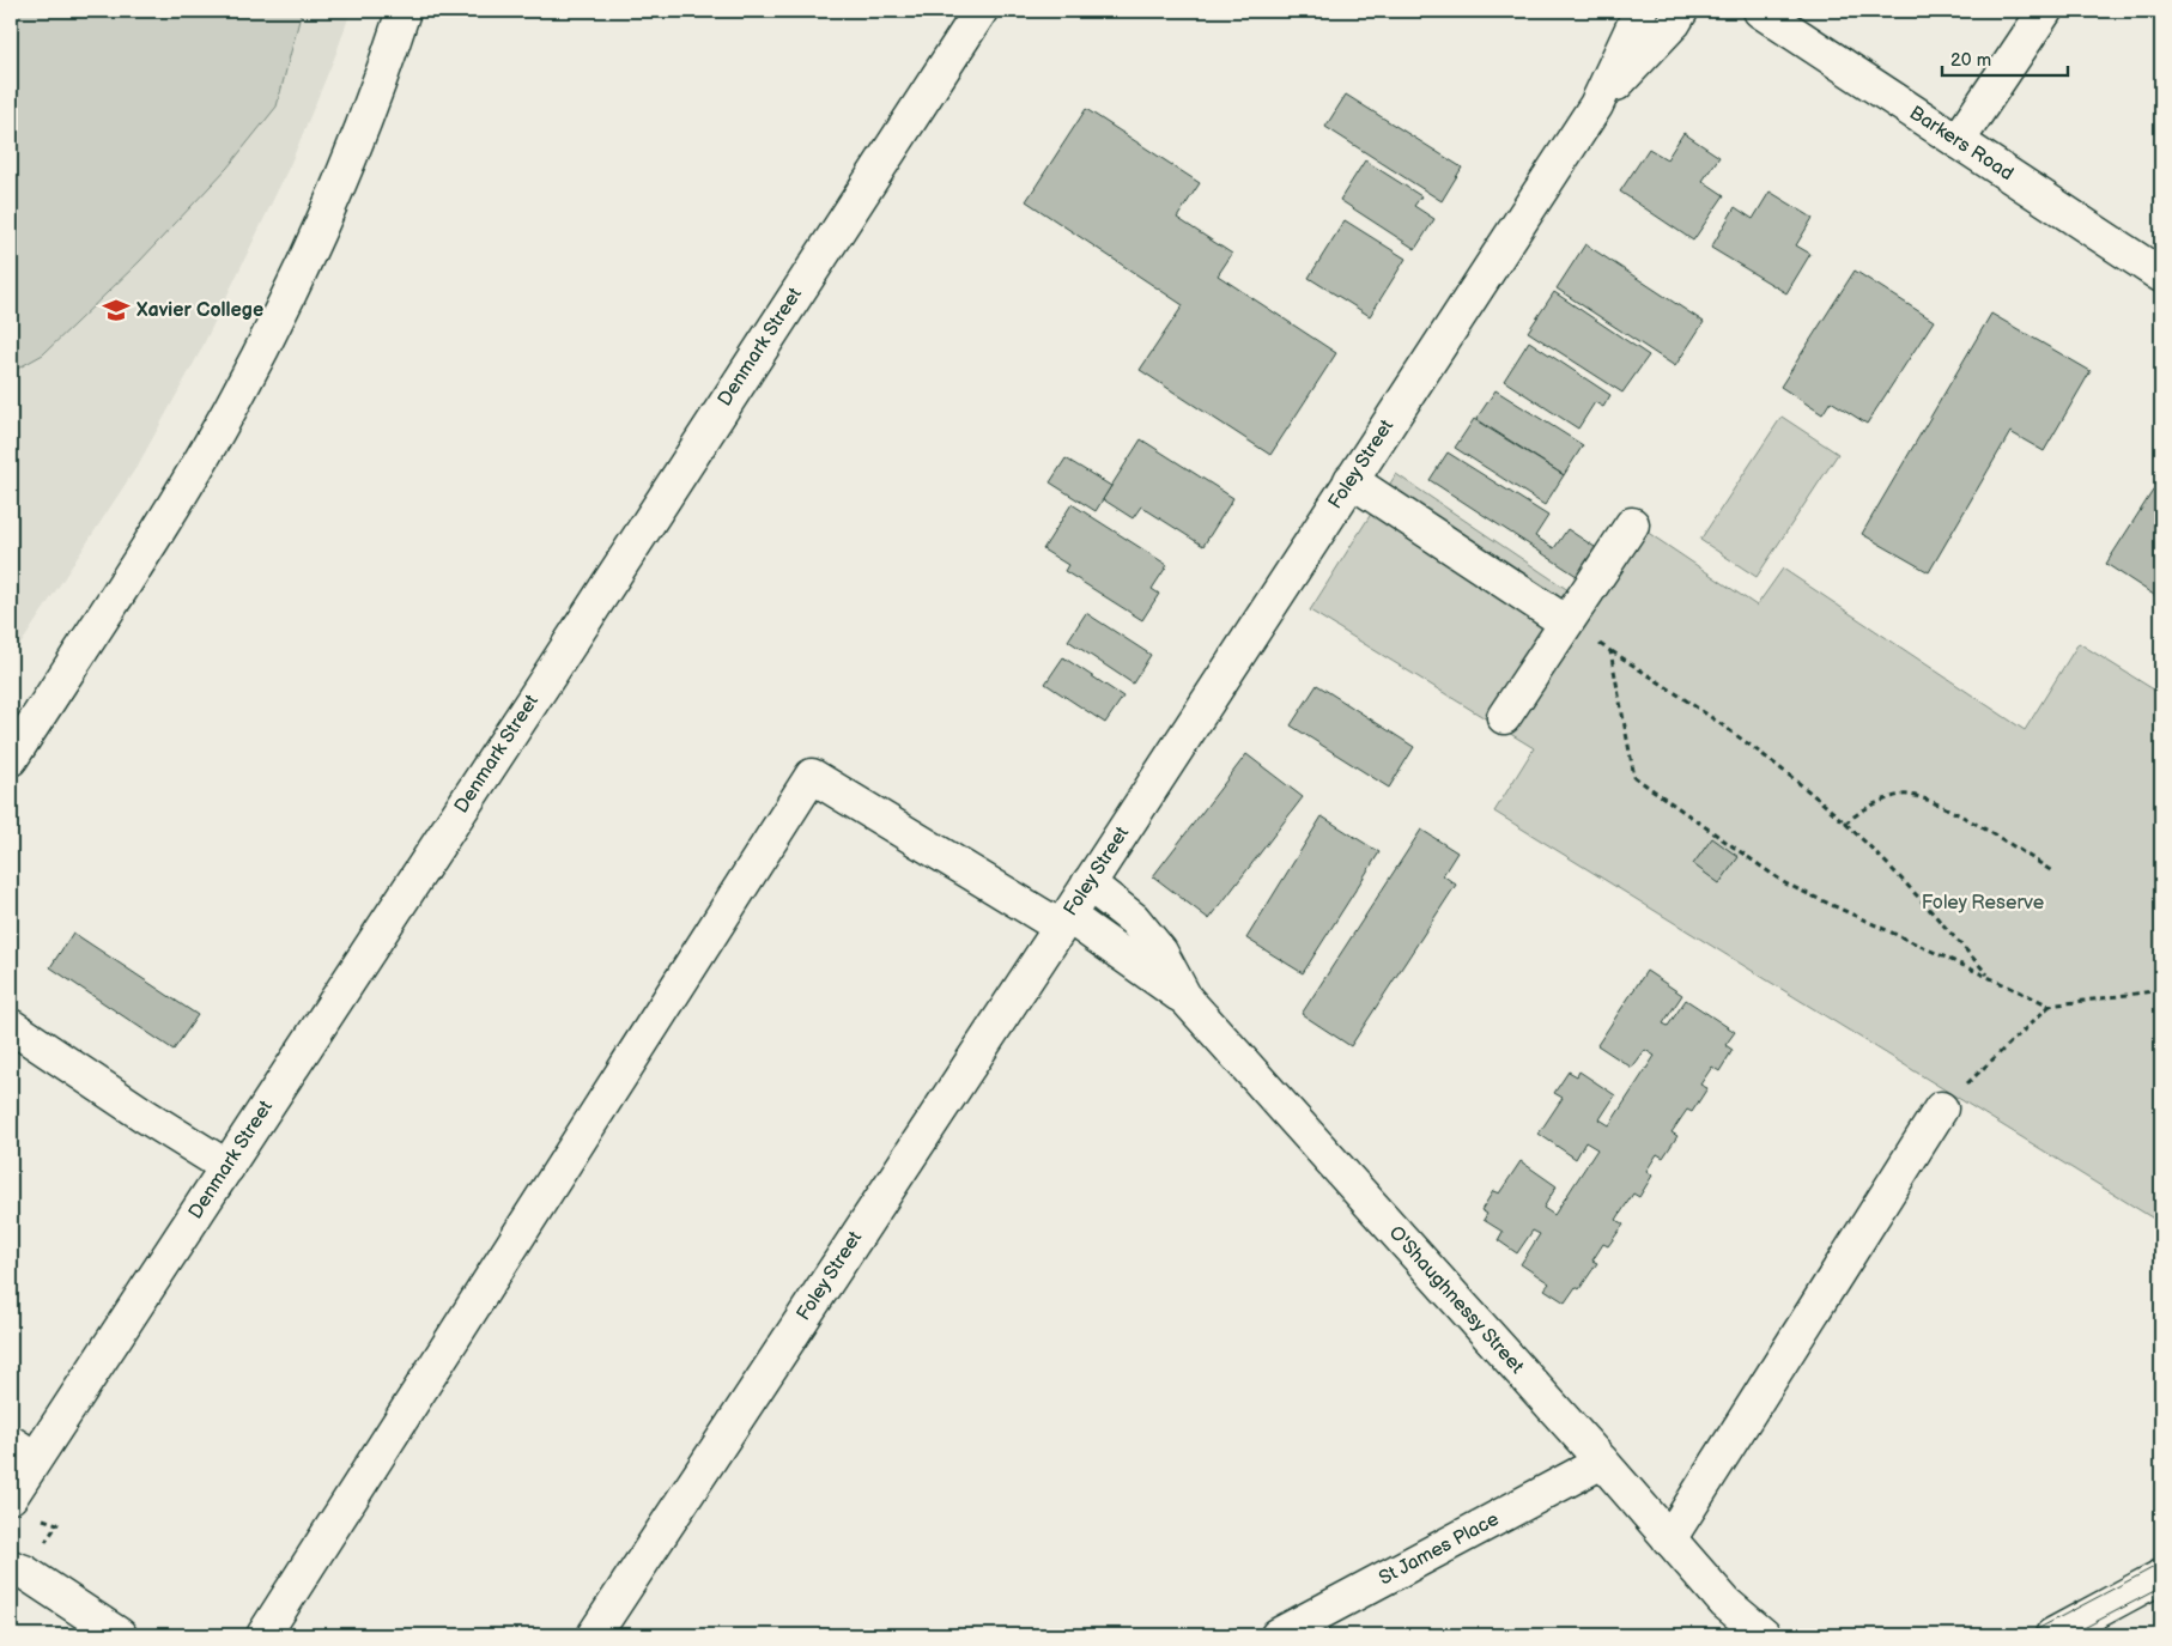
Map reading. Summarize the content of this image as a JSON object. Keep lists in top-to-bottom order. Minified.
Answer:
{"streets":{"street":["Barkers Road","Denmark Street","Foley Street","O'Shaughnessy Street","St James Place"]},"crossings":[["Foley Street","O'Shaughnessy Street"],["O'Shaughnessy Street","St James Place"]],"parks":["Foley Reserve"],"places":{"school or university":["Xavier College"]},"scale_bar":"20 m"}
